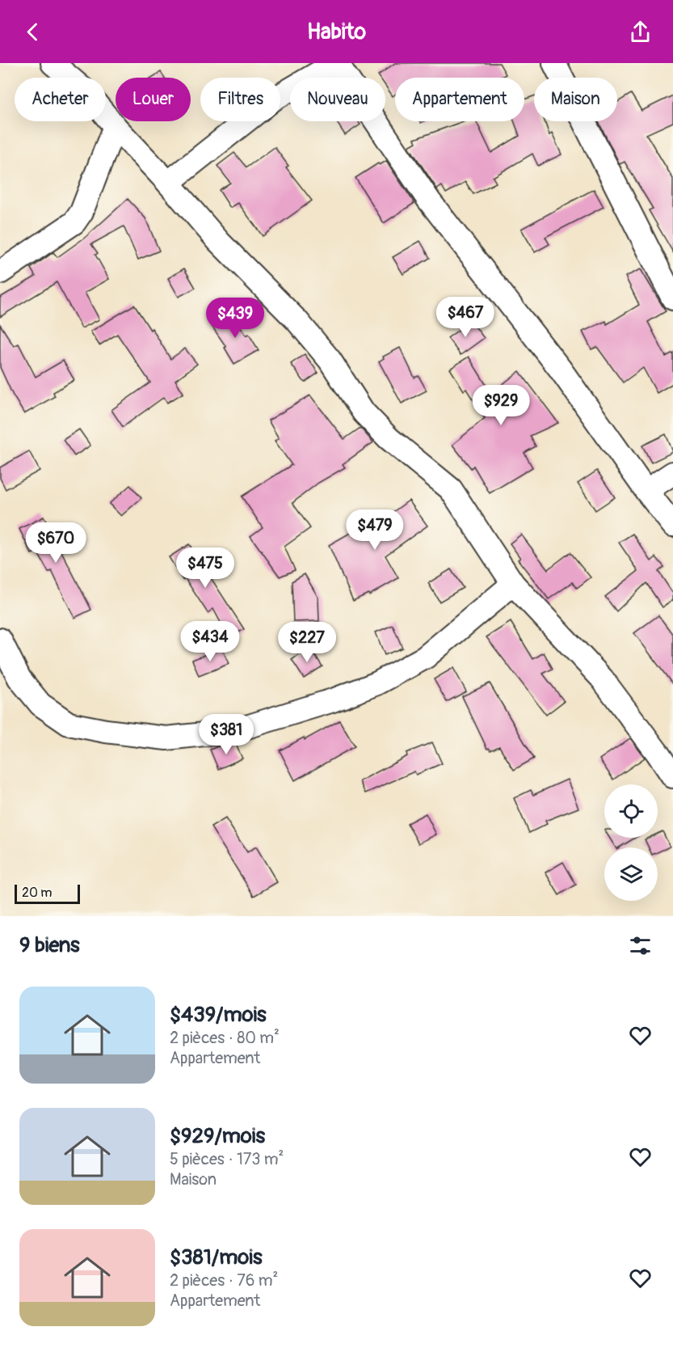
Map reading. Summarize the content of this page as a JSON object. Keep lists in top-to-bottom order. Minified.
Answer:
{"scale_bar":"20 m","page":{"header":"Habito","chip":["Acheter","Louer","Filtres","Nouveau","Appartement","Maison"],"price":["$467","$439","$929","$479","$670","$475","$434","$227","$381"],"scale":"20 m","heading":"9 biens","list":[{"name":"$439/mois","note":"2 pièces · 80 m² · Appartement"},{"name":"$929/mois","note":"5 pièces · 173 m² · Maison"},{"name":"$381/mois","note":"2 pièces · 76 m² · Appartement"}]}}
